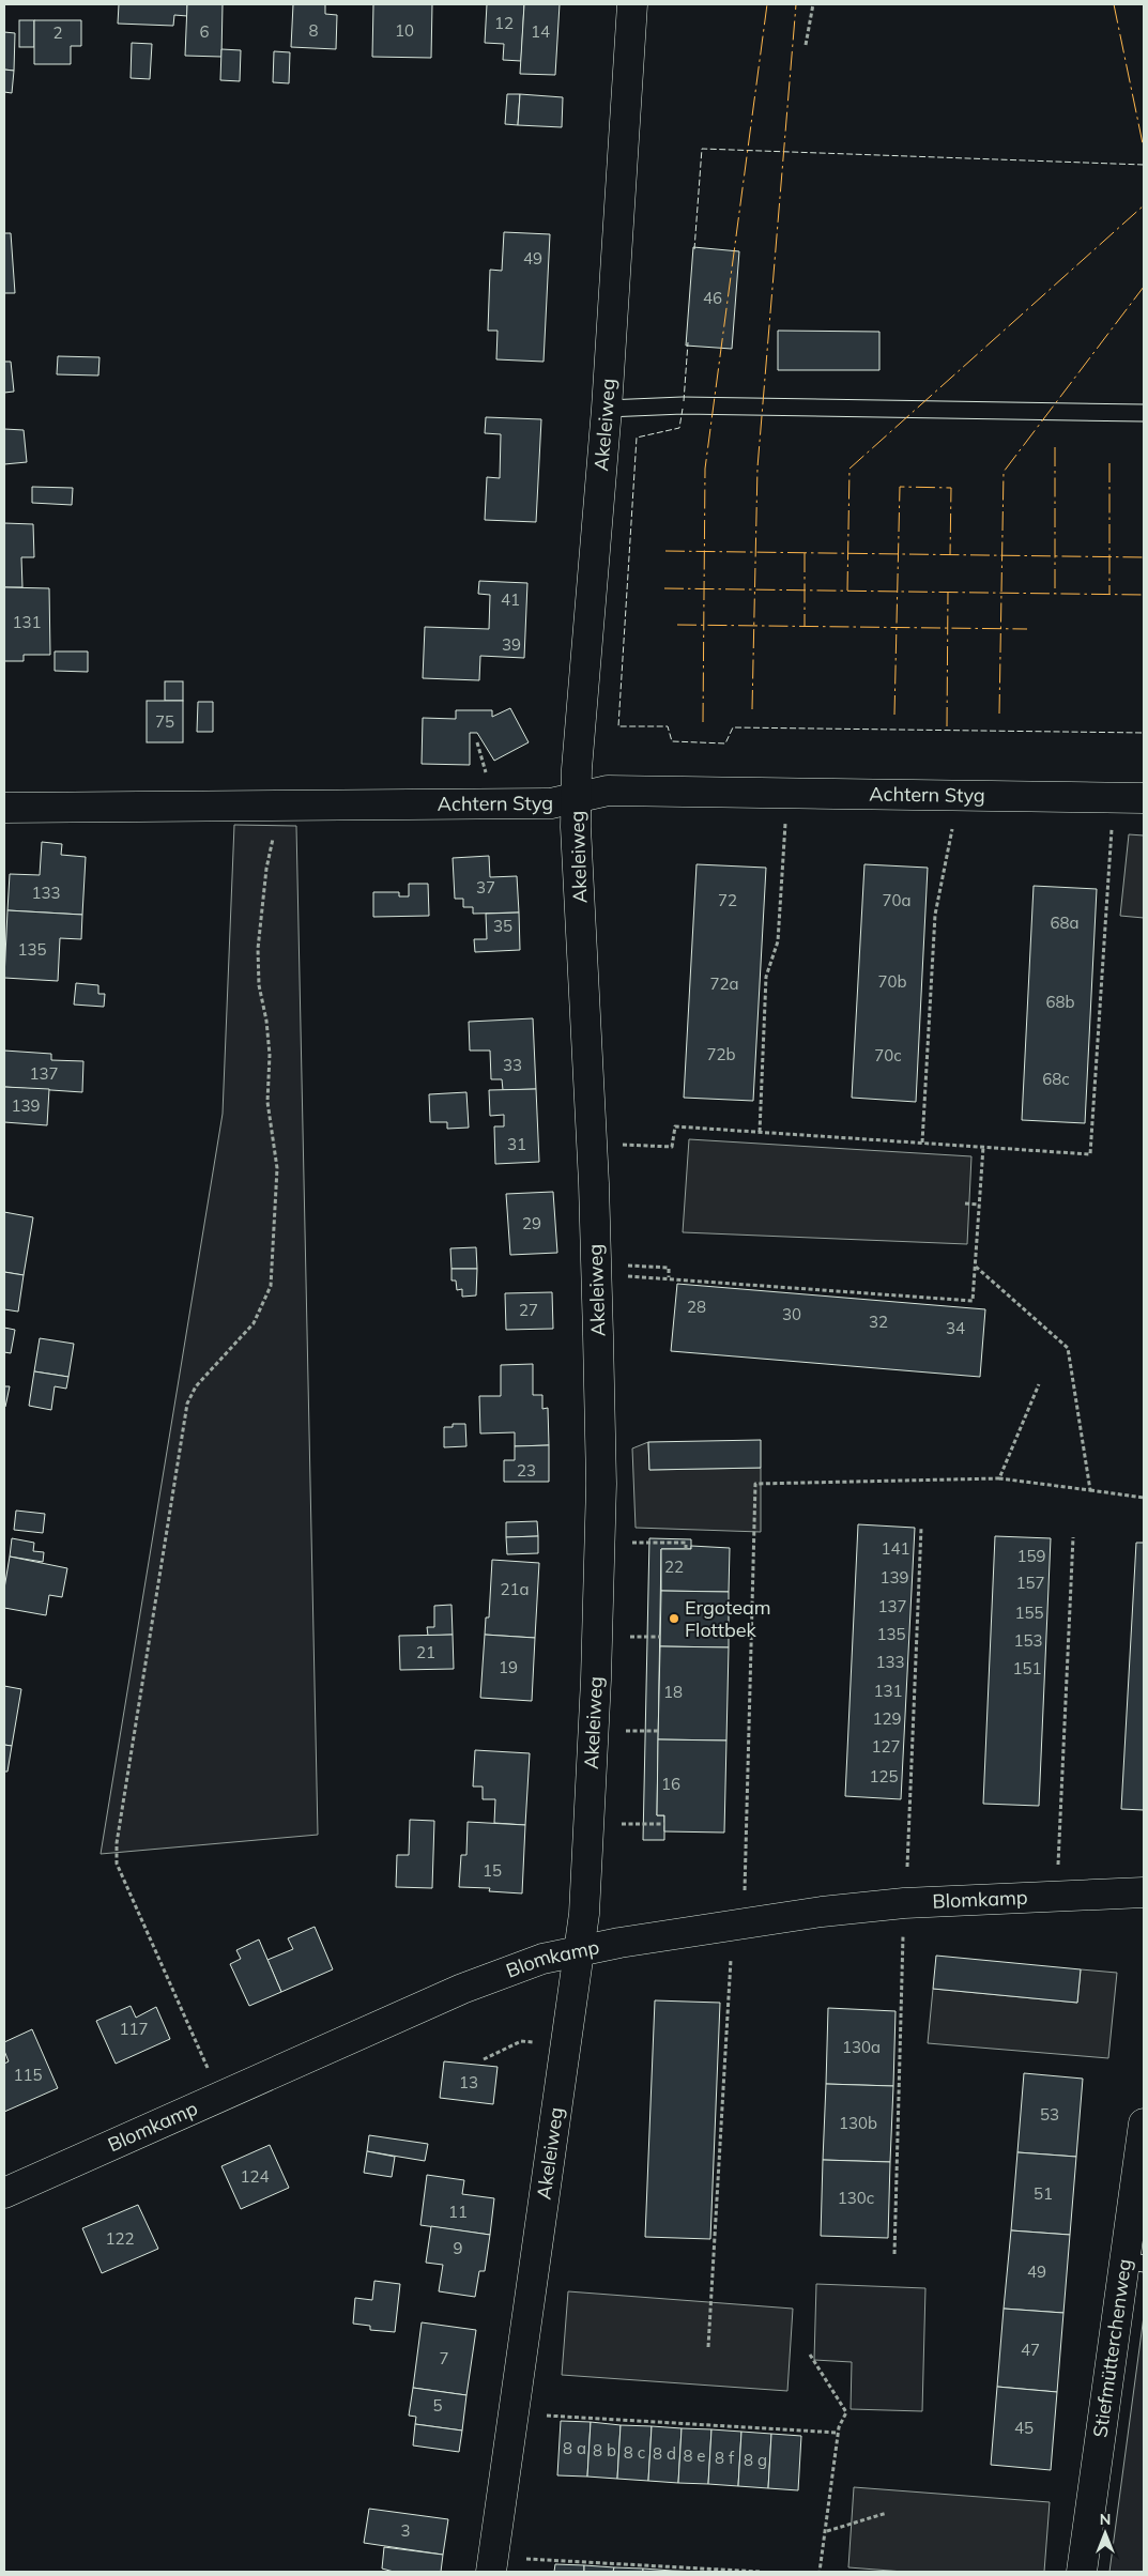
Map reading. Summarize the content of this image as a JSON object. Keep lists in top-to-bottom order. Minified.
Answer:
{"streets":{"street":["Akeleiweg","Achtern Styg","Blomkamp","Stiefmütterchenweg"]},"crossings":[["Akeleiweg","Achtern Styg"],["Akeleiweg","Blomkamp"]],"places":["Ergoteam Flottbek"],"house_numbers":["12","8","10","6","14","2","49","46","41","131","39","75","37","133","72","70a","68a","35","135","70b","72a","68b","72b","70c","33","137","68c","139","31","29","28","27","30","32","34","23","141","159","22","139","157","21a","137","155","135","153","21","133","19","151","131","18","129","127","125","16","15","117","130a","115","13","53","130b","124","51","130c","11","122","9","49","47","7","5","45","8 a","8 b","8 c","8 d","8 e","8 f","8 g","3"],"north":"top"}
